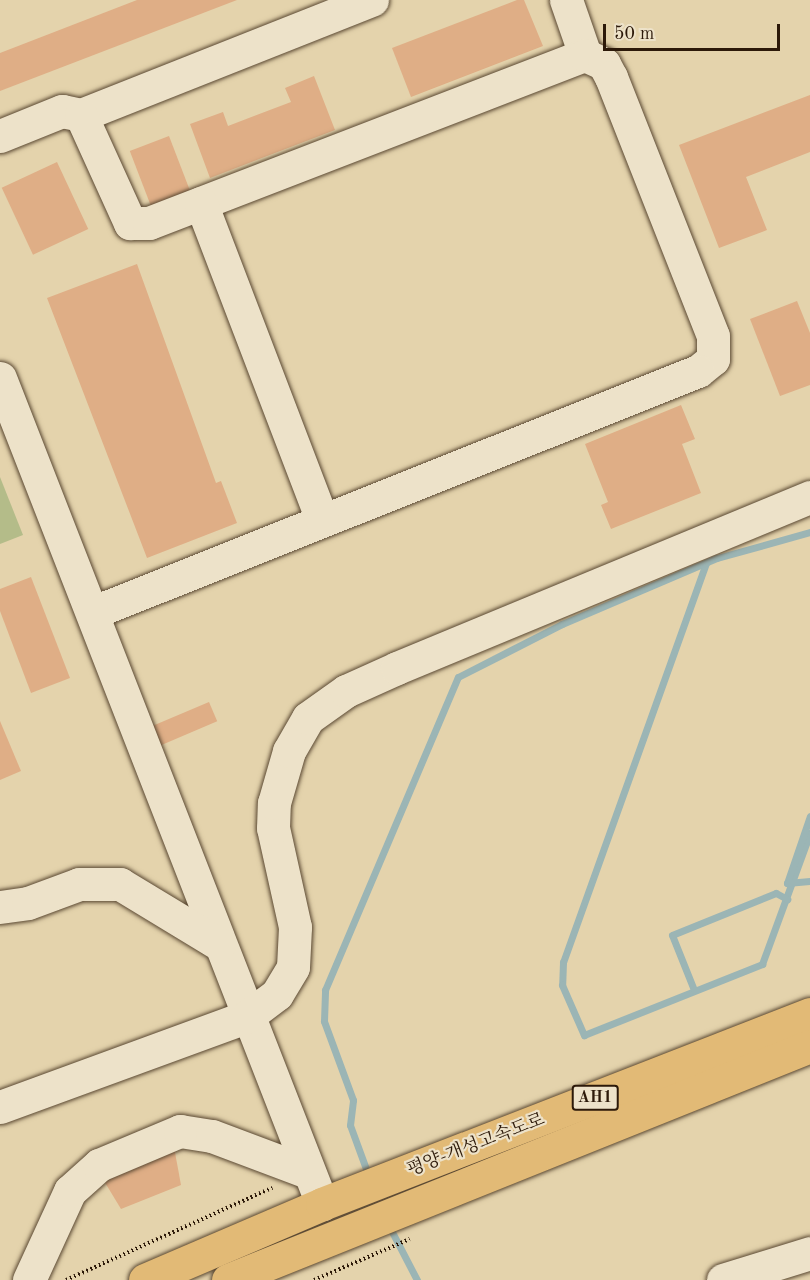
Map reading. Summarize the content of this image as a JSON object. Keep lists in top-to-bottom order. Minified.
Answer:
{"streets":{"highway":["AH1","평양-개성고속도로"]},"scale_bar":"50 m"}
